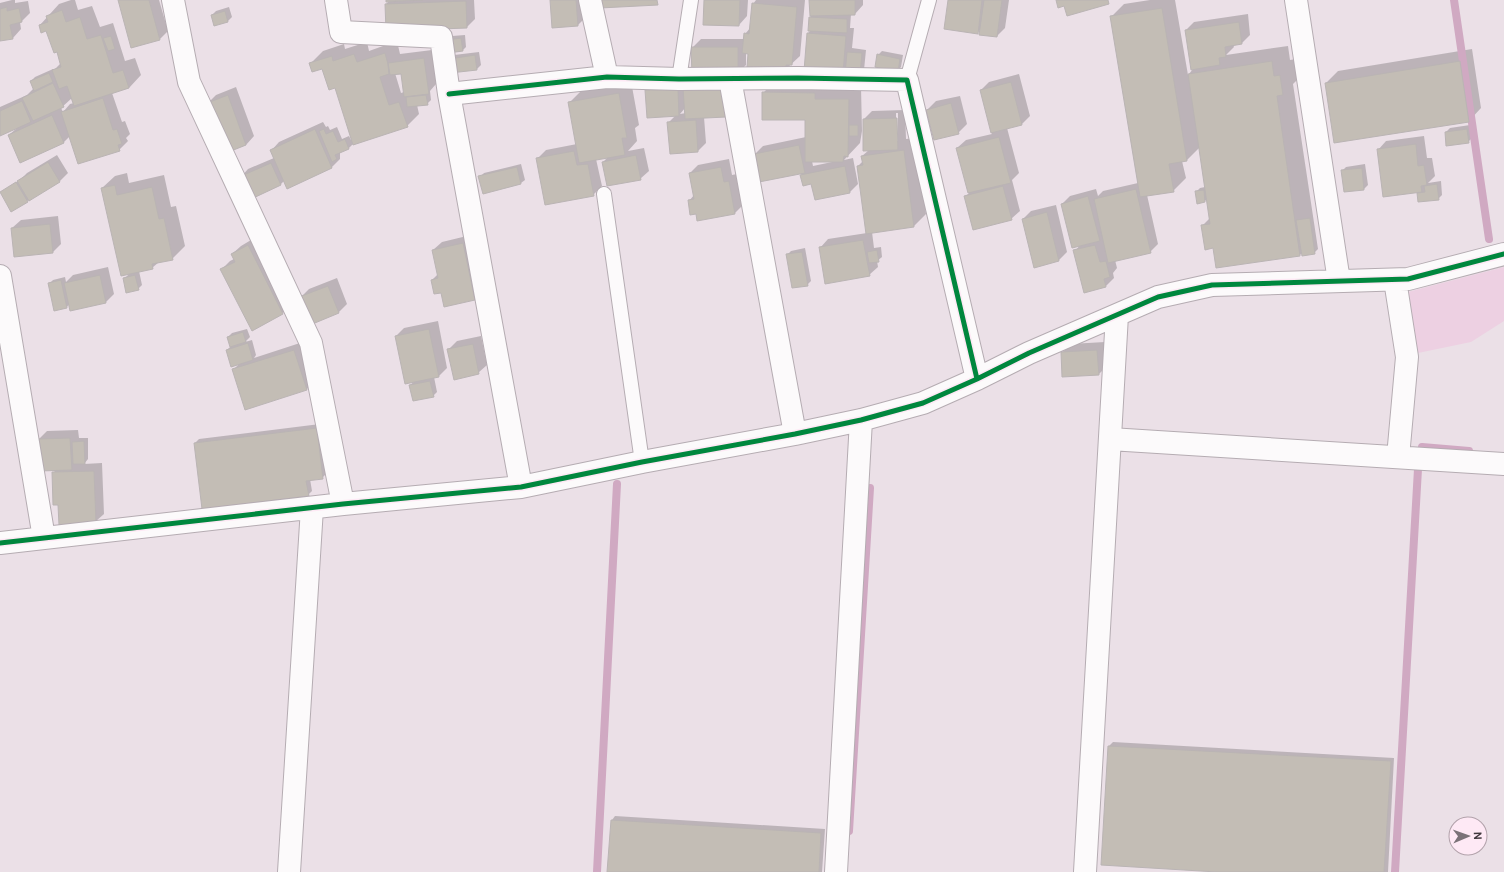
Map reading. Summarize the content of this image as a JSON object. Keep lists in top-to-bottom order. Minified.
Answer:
{"north":"right"}
